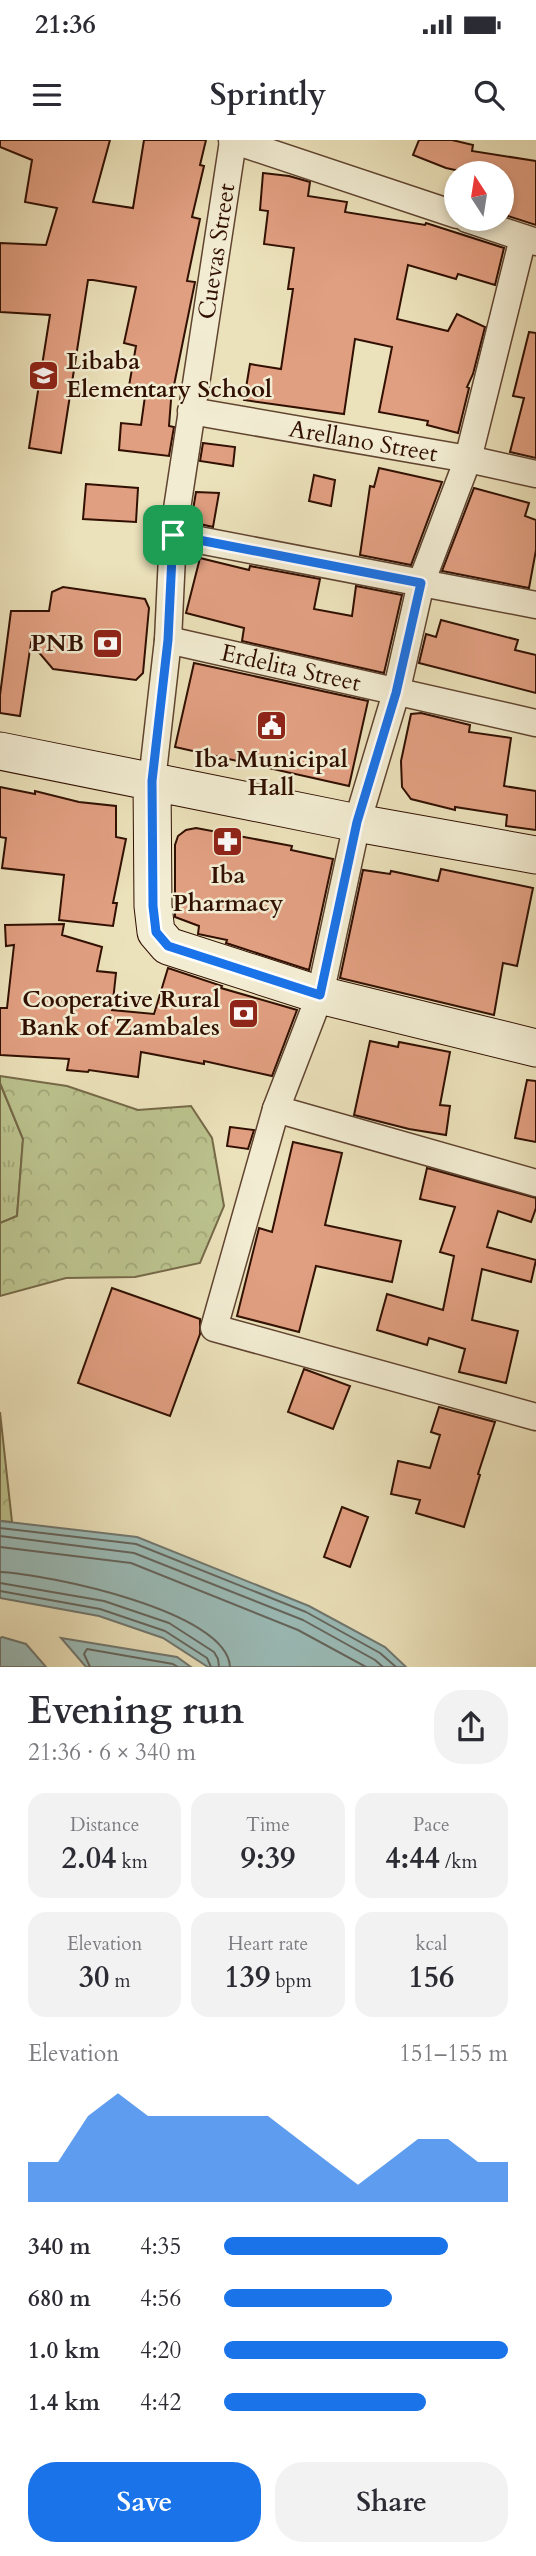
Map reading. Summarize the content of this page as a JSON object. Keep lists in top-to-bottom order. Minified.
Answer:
{"streets":{"street":["Cuevas Street","Arellano Street","Erdelita Street"]},"crossings":[["Cuevas Street","Arellano Street"],["Cuevas Street","Erdelita Street"]],"places":{"school or university":["Libaba Elementary School"],"bank":["PNB","Cooperative Rural Bank of Zambales"],"public building":["Iba Municipal Hall"],"pharmacy":["Iba Pharmacy"]},"north":"top","page":{"status":"21:36","header":"Sprintly","heading":["Evening run","21:36 · 6 × 340 m"],"stats":[["Distance","2.04 km"],["Time","9:39"],["Pace","4:44 /km"],["Elevation","30 m"],["Heart rate","139 bpm"],["kcal","156"]],"chart":["Elevation","151–155 m"],"list":[{"name":"340 m","note":"4:35"},{"name":"680 m","note":"4:56"},{"name":"1.0 km","note":"4:20"},{"name":"1.4 km","note":"4:42"}],"buttons":["Save","Share"]}}
